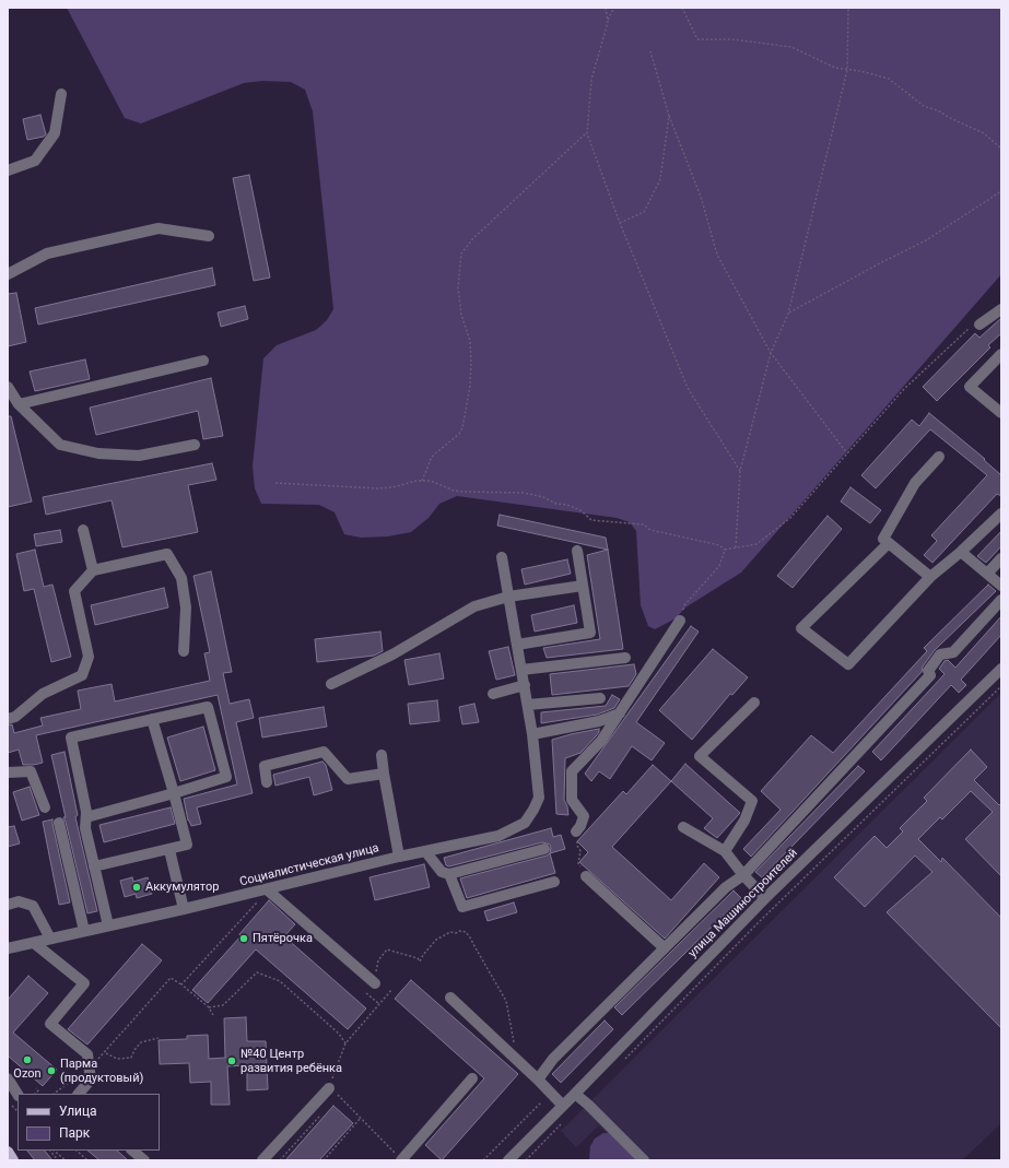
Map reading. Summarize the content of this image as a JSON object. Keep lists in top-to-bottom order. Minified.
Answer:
{"streets":{"street":["Социалистическая улица","улица Машиностроителей"]},"places":["Аккумулятор","Пятёрочка","Ozon","№40 Центр развития ребёнка","Парма (продуктовый)"],"legend":["Улица","Парк"]}
